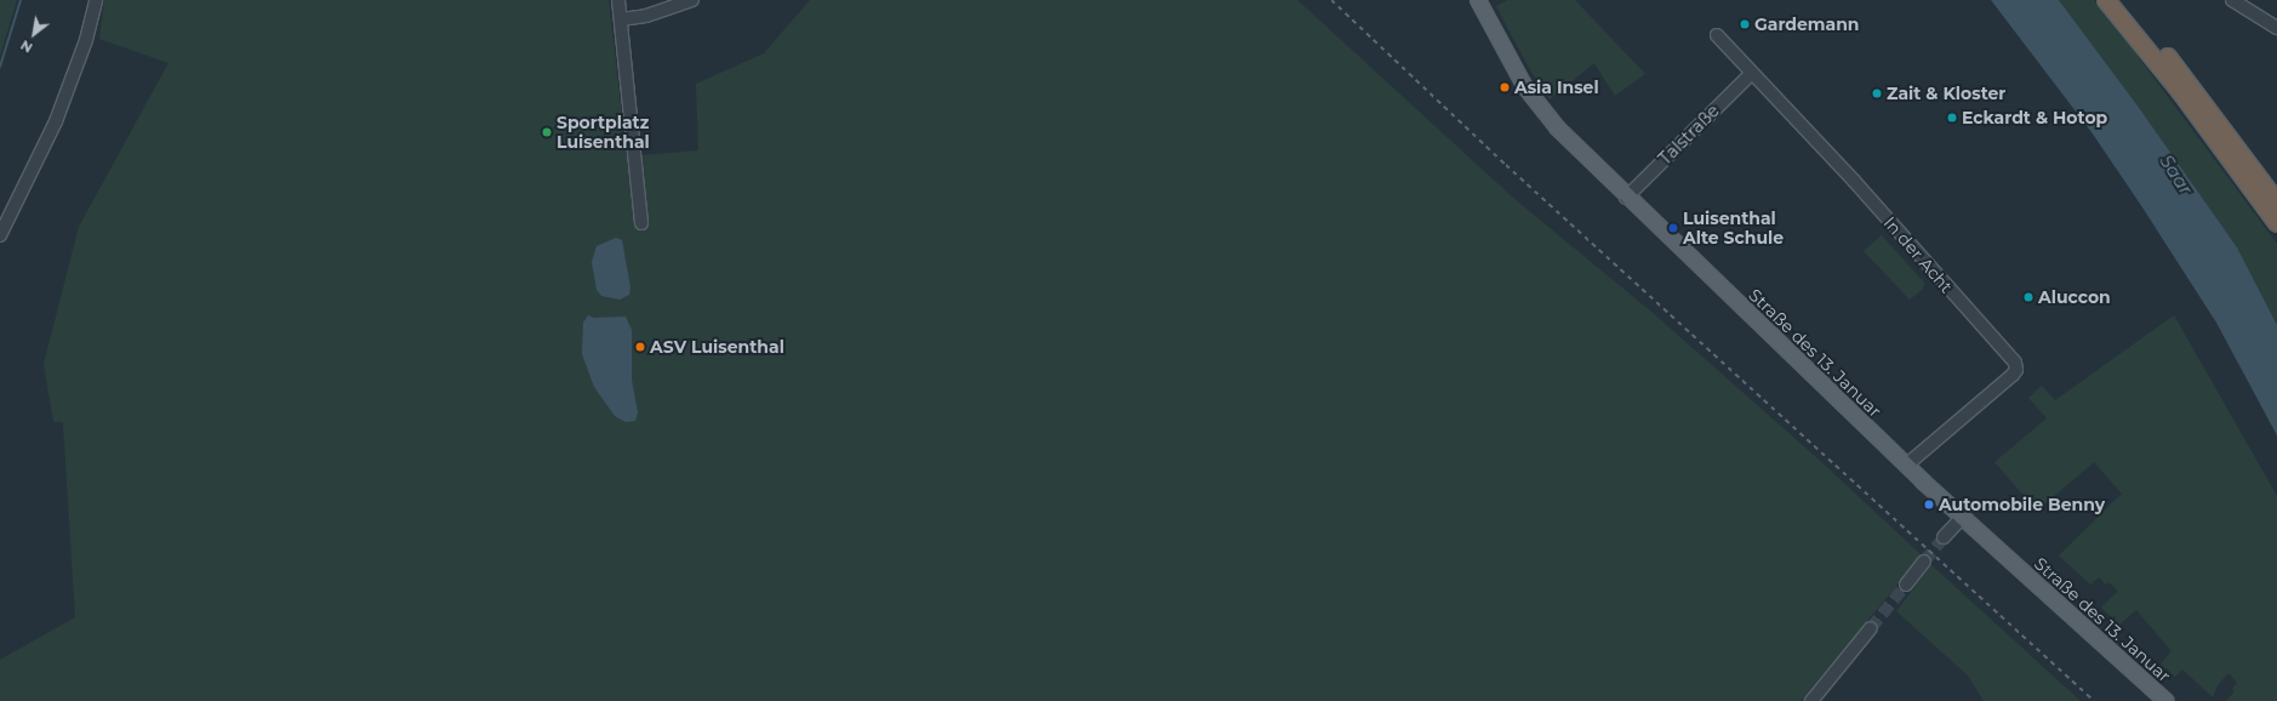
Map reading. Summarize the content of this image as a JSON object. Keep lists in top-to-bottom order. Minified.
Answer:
{"streets":{"main road":["Straße des 13. Januar"],"street":["Talstraße","In der Acht"]},"crossings":[["Talstraße","In der Acht"],["Talstraße","Straße des 13. Januar"],["In der Acht","Straße des 13. Januar"]],"water":["Saar"],"places":["Gardemann","Asia Insel","Zait & Kloster","Eckardt & Hotop","Sportplatz Luisenthal","Luisenthal Alte Schule","Aluccon","ASV Luisenthal","Automobile Benny"],"north":"bottom left"}
